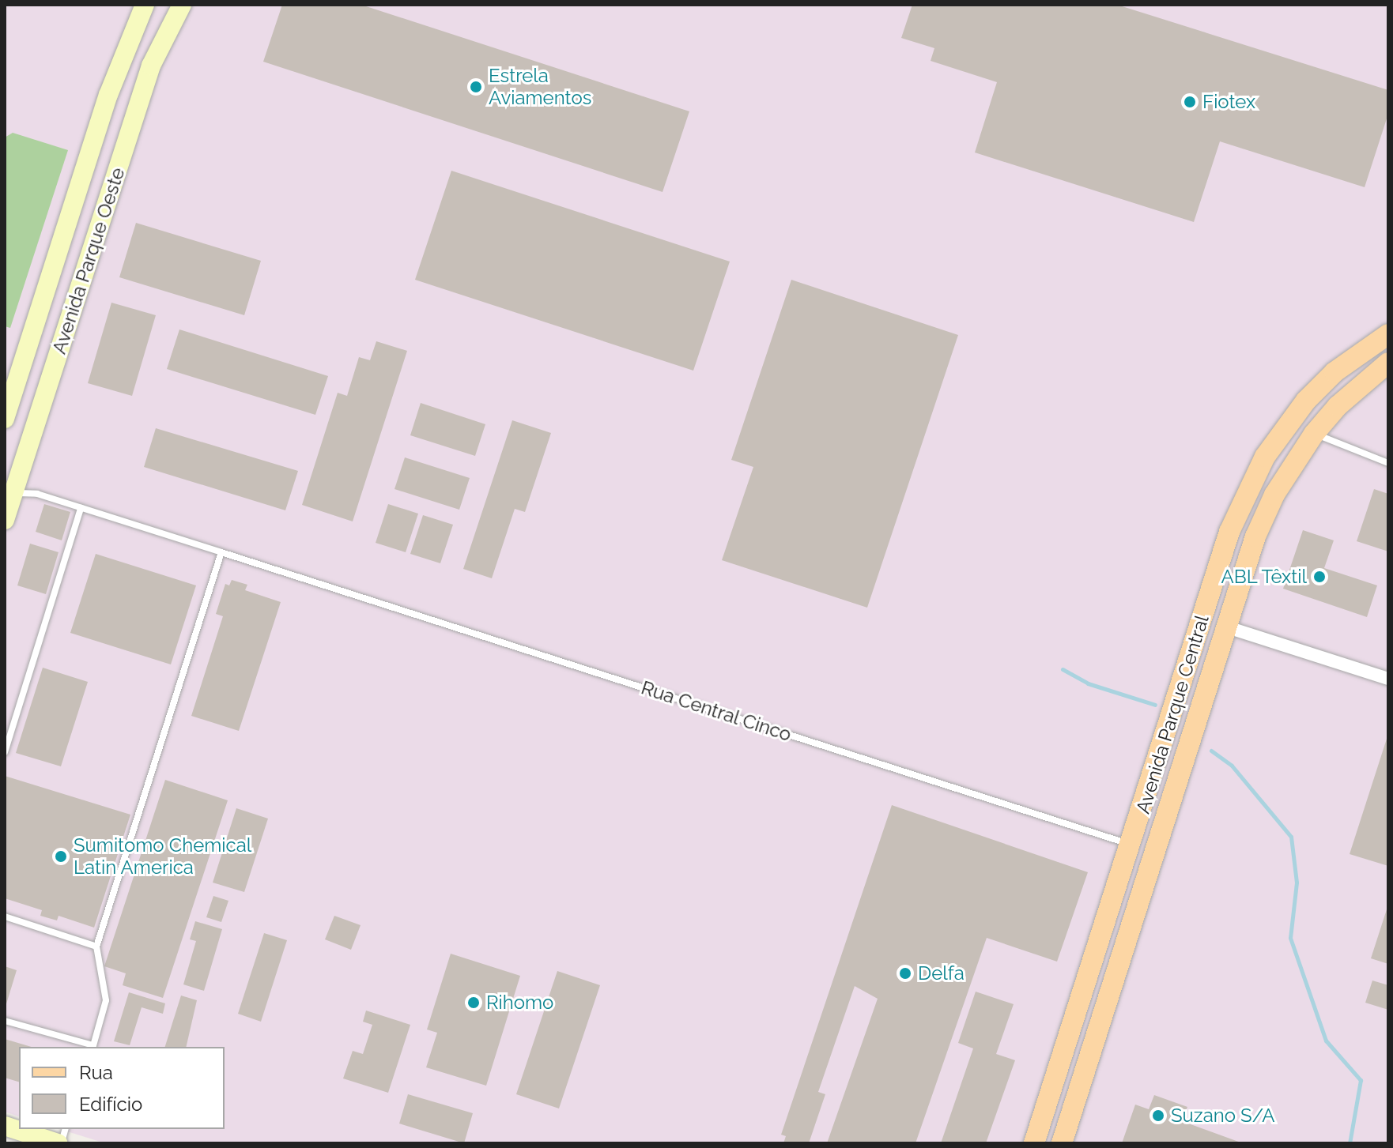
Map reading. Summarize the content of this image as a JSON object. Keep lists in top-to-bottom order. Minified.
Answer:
{"streets":{"main road":["Avenida Parque Central"],"street":["Avenida Parque Oeste"],"lane":["Rua Central Cinco"]},"crossings":[["Avenida Parque Oeste","Rua Central Cinco"],["Rua Central Cinco","Avenida Parque Central"]],"places":["Estrela Aviamentos","Fiotex","ABL Têxtil","Sumitomo Chemical Latin America","Delfa","Rihomo","Suzano S/A"],"legend":["Rua","Edifício"]}
